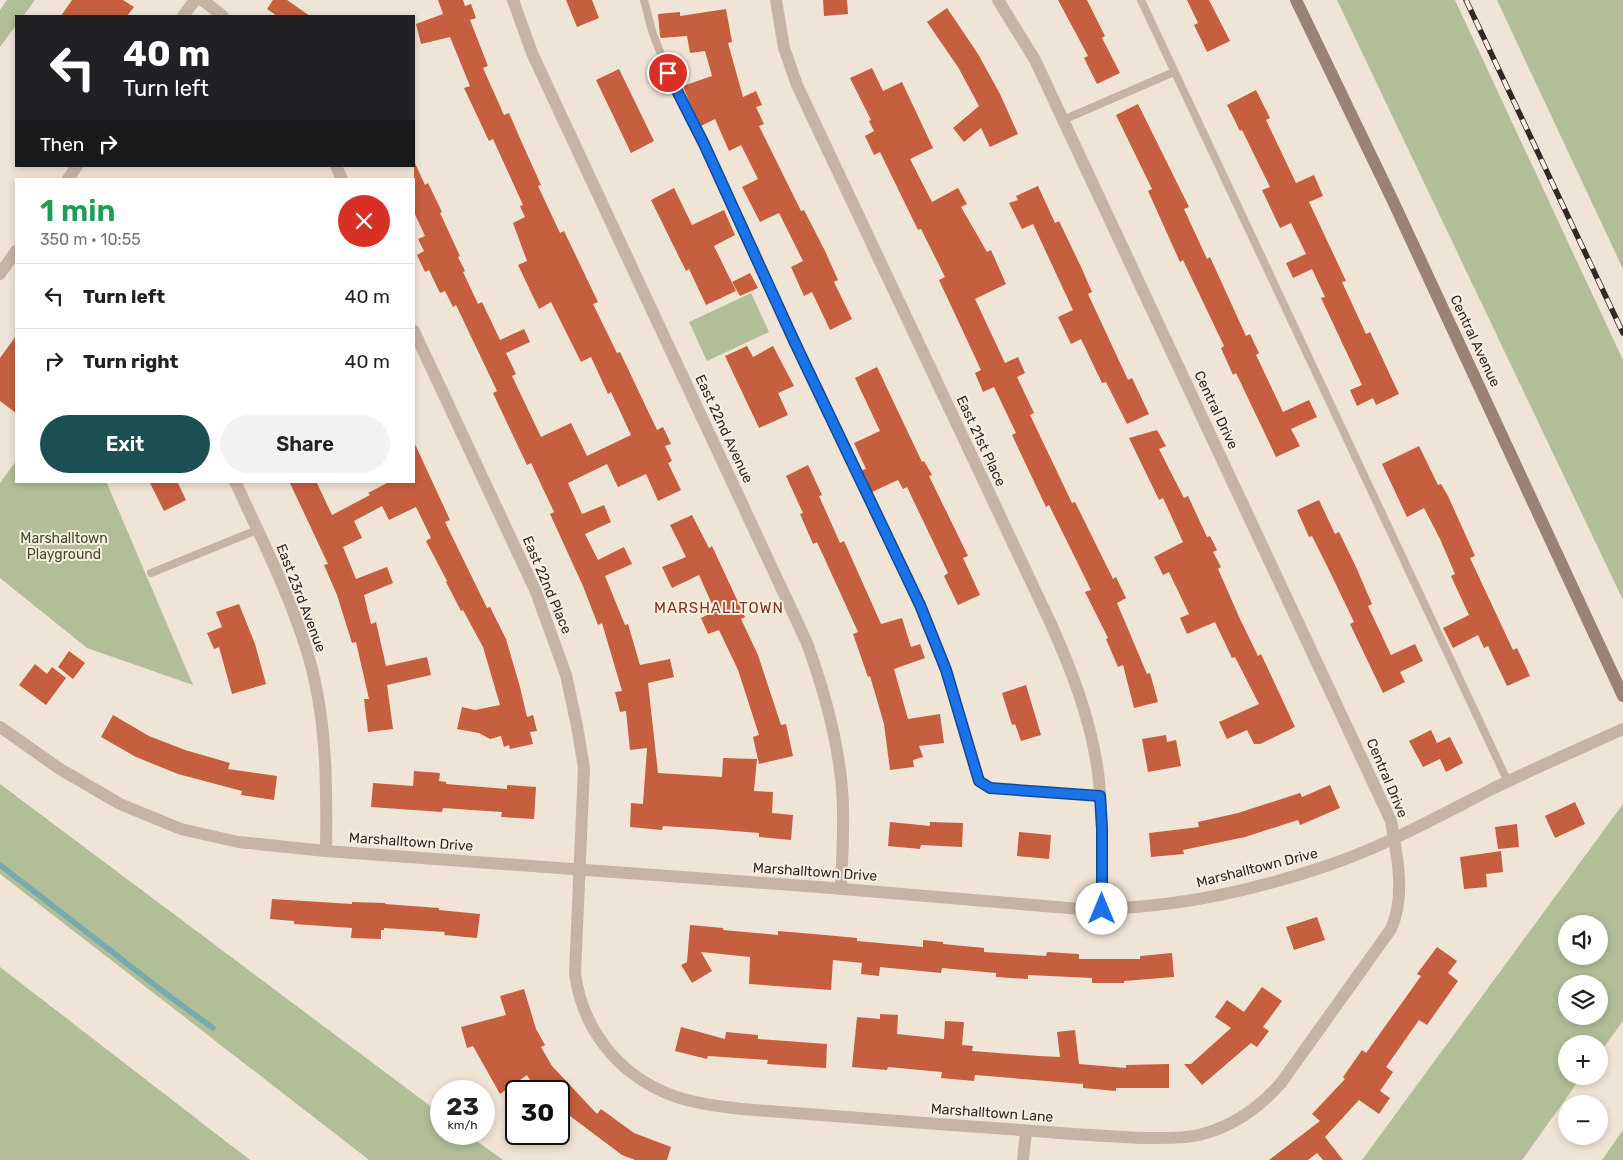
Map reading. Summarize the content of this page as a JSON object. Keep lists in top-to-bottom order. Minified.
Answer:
{"streets":{"main road":["Central Avenue"],"street":["Central Drive","East 22nd Avenue","East 21st Place","East 22nd Place","East 23rd Avenue","Marshalltown Drive","Marshalltown Lane"]},"crossings":[["Central Drive","Marshalltown Drive"],["Central Drive","Marshalltown Lane"],["East 22nd Avenue","Marshalltown Drive"],["East 21st Place","Marshalltown Drive"],["East 22nd Place","Marshalltown Drive"],["East 22nd Place","Marshalltown Lane"],["East 23rd Avenue","Marshalltown Drive"],["Marshalltown Drive","Marshalltown Lane"]],"districts":["MARSHALLTOWN"],"parks":["Marshalltown Playground"],"page":{"turn":["40 m","Turn left"],"then":"Then","heading":["1 min","350 m · 10:55"],"list":[{"name":"Turn left","value":"40 m"},{"name":"Turn right","value":"40 m"}],"buttons":["Exit","Share"],"map_buttons":["+","−"],"speed":"23 km/h","limit":"30"}}
